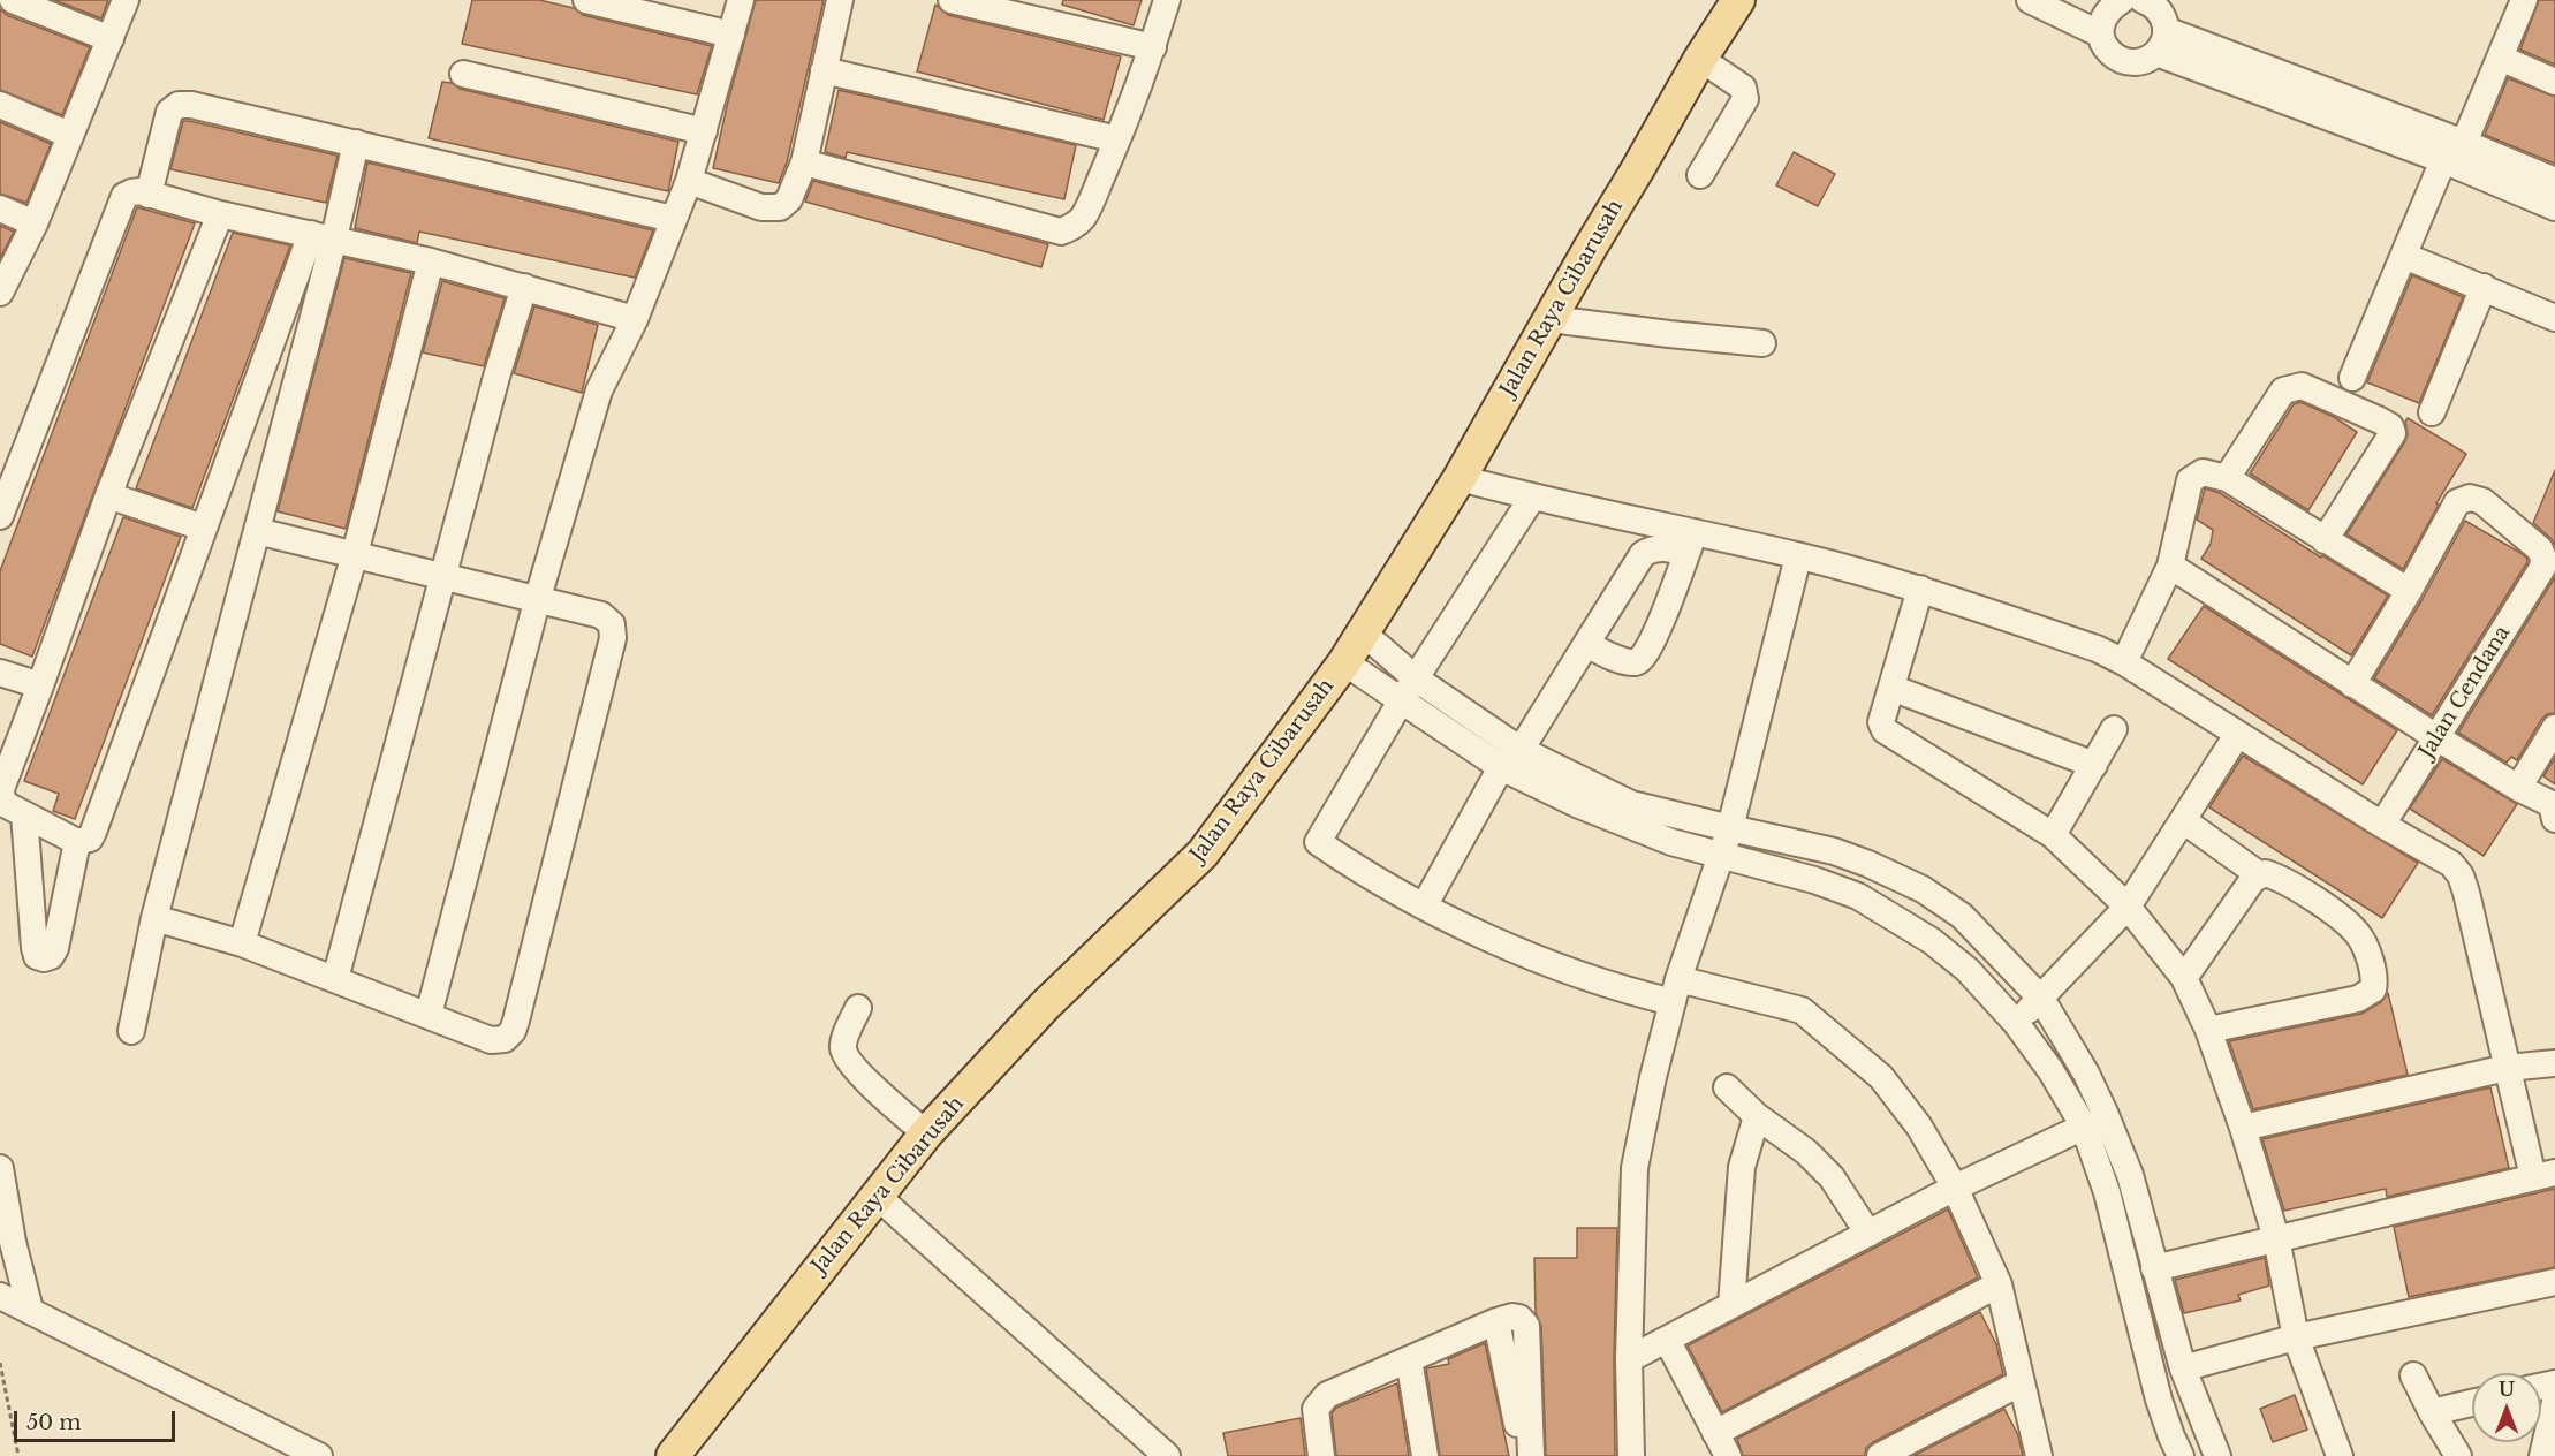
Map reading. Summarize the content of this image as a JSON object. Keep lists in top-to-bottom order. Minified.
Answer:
{"streets":{"main road":["Jalan Raya Cibarusah"],"street":["Jalan Cendana"]},"scale_bar":"50 m","north":"top"}
